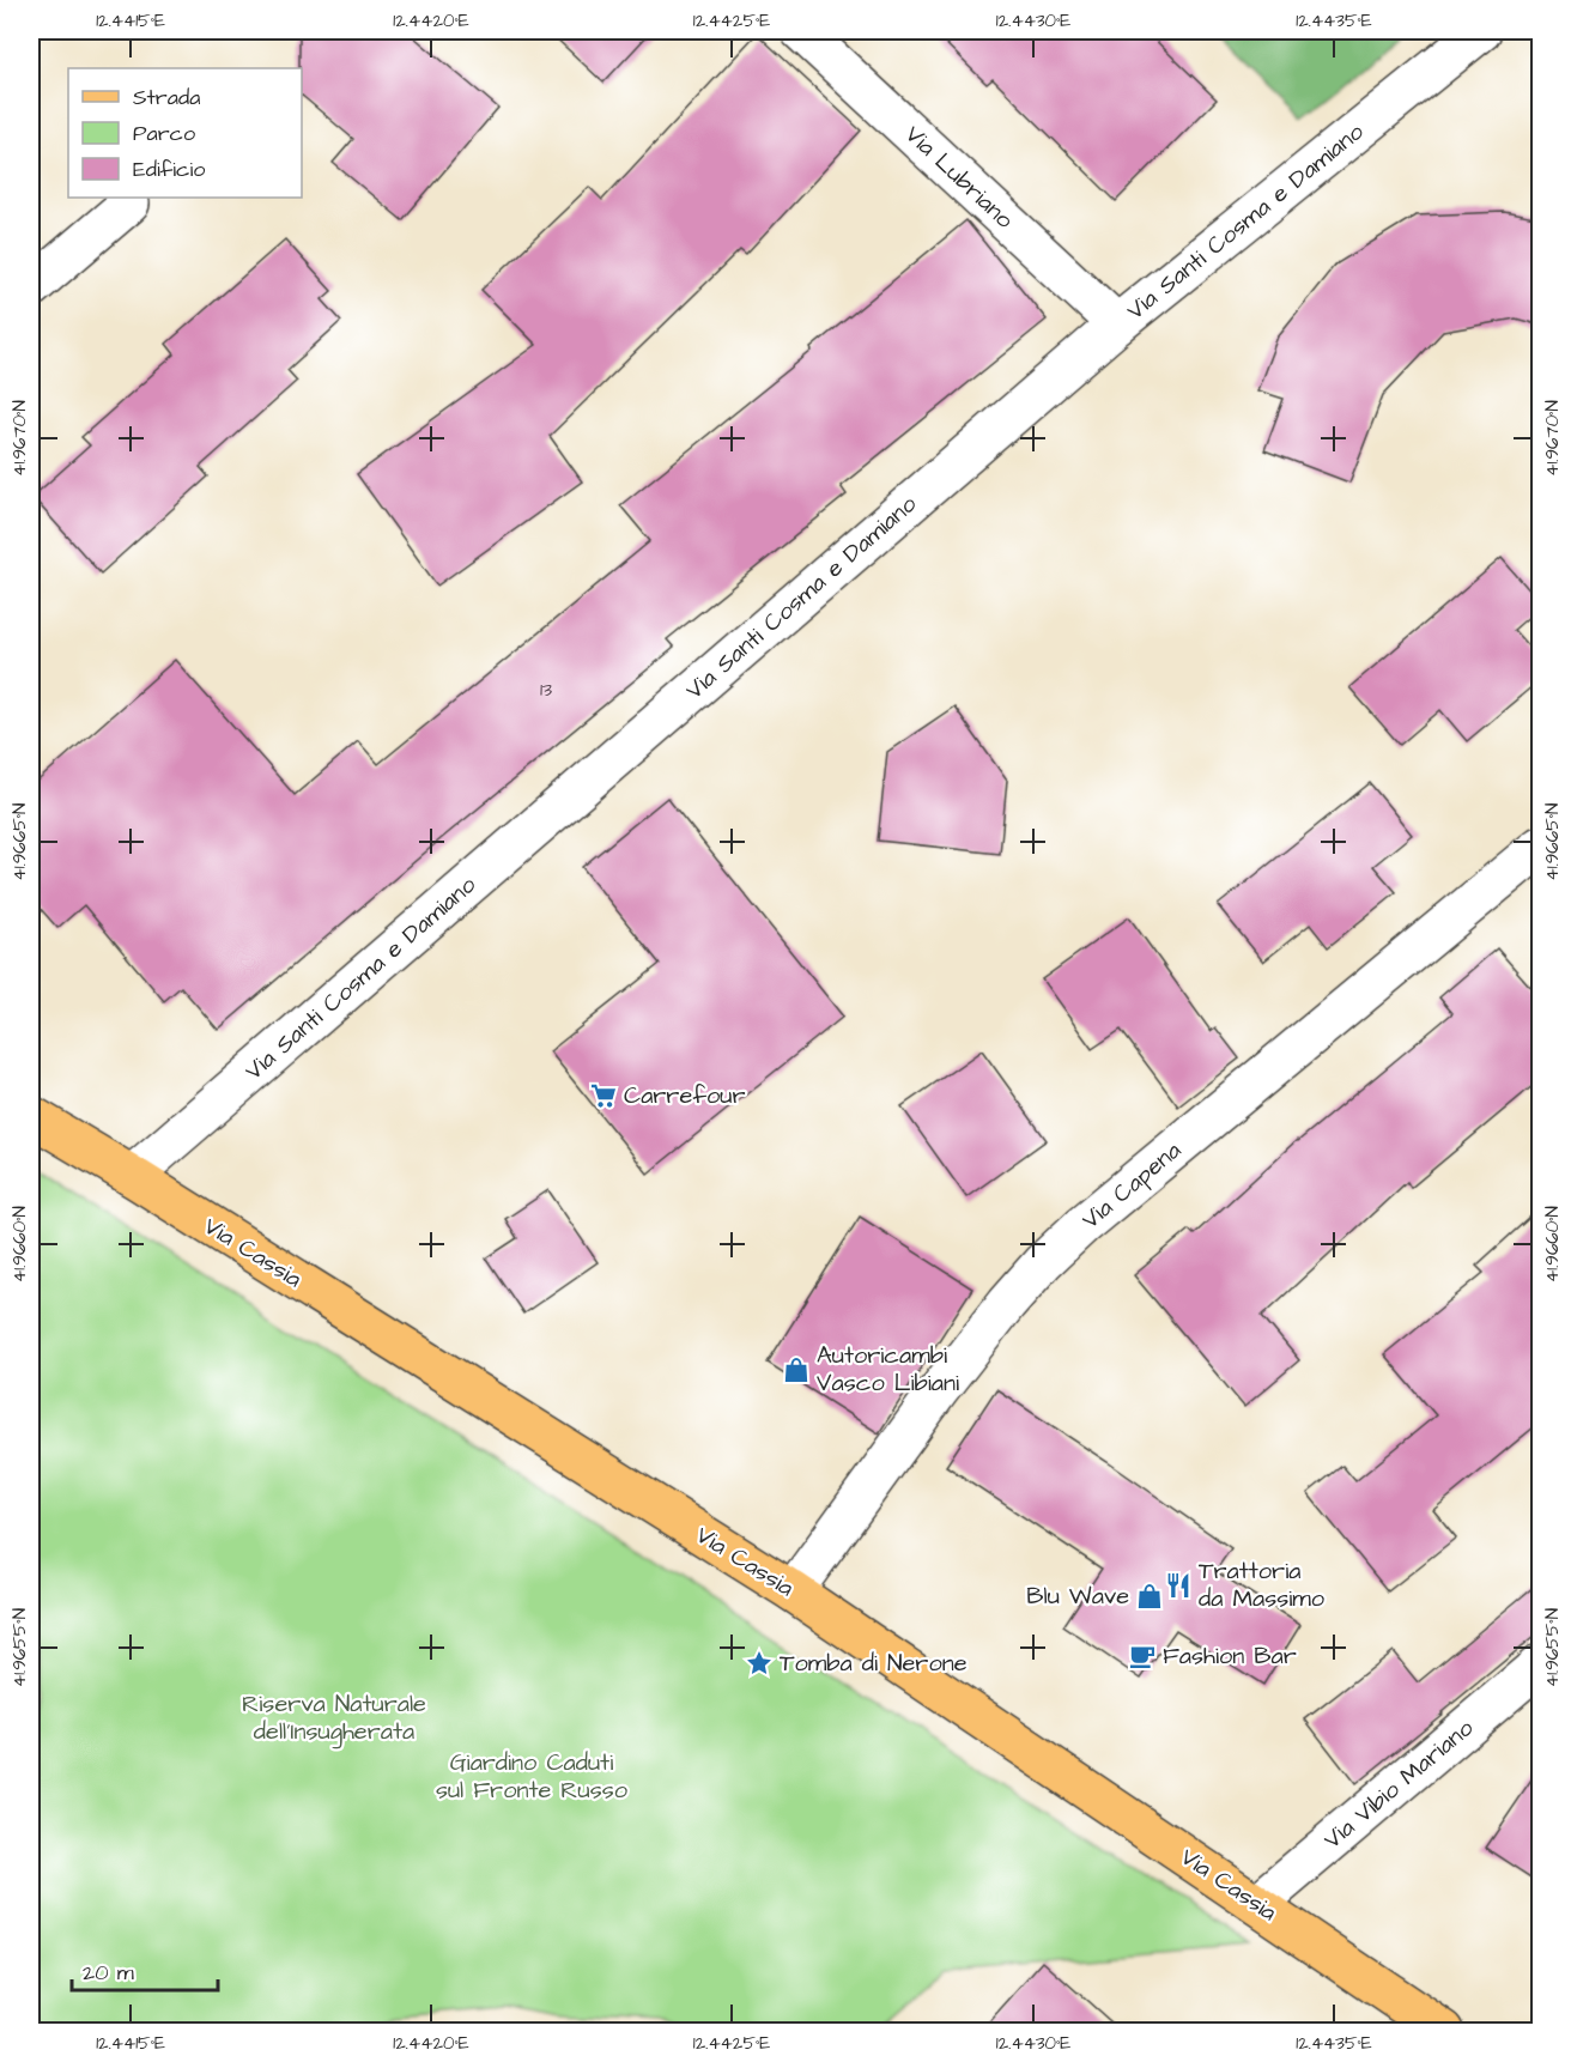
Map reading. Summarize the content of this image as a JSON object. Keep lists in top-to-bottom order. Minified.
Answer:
{"streets":{"main road":["Via Cassia"],"street":["Via Lubriano","Via Santi Cosma e Damiano","Via Capena","Via Vibio Mariano"]},"crossings":[["Via Lubriano","Via Santi Cosma e Damiano"],["Via Santi Cosma e Damiano","Via Cassia"],["Via Capena","Via Cassia"],["Via Cassia","Via Vibio Mariano"]],"parks":["Riserva Naturale dell'Insugherata","Giardino Caduti sul Fronte Russo"],"places":{"supermarket":["Carrefour"],"shop":["Autoricambi Vasco Libiani","Blu Wave"],"restaurant":["Trattoria da Massimo"],"cafe":["Fashion Bar"],"place":["Tomba di Nerone"]},"house_numbers":["13"],"legend":["Strada","Parco","Edificio"],"scale_bar":"20 m","coordinates":["12.4415°E","12.4420°E","12.4425°E","12.4430°E","12.4435°E","41.9670°N","41.9665°N","41.9660°N","41.9655°N"]}
